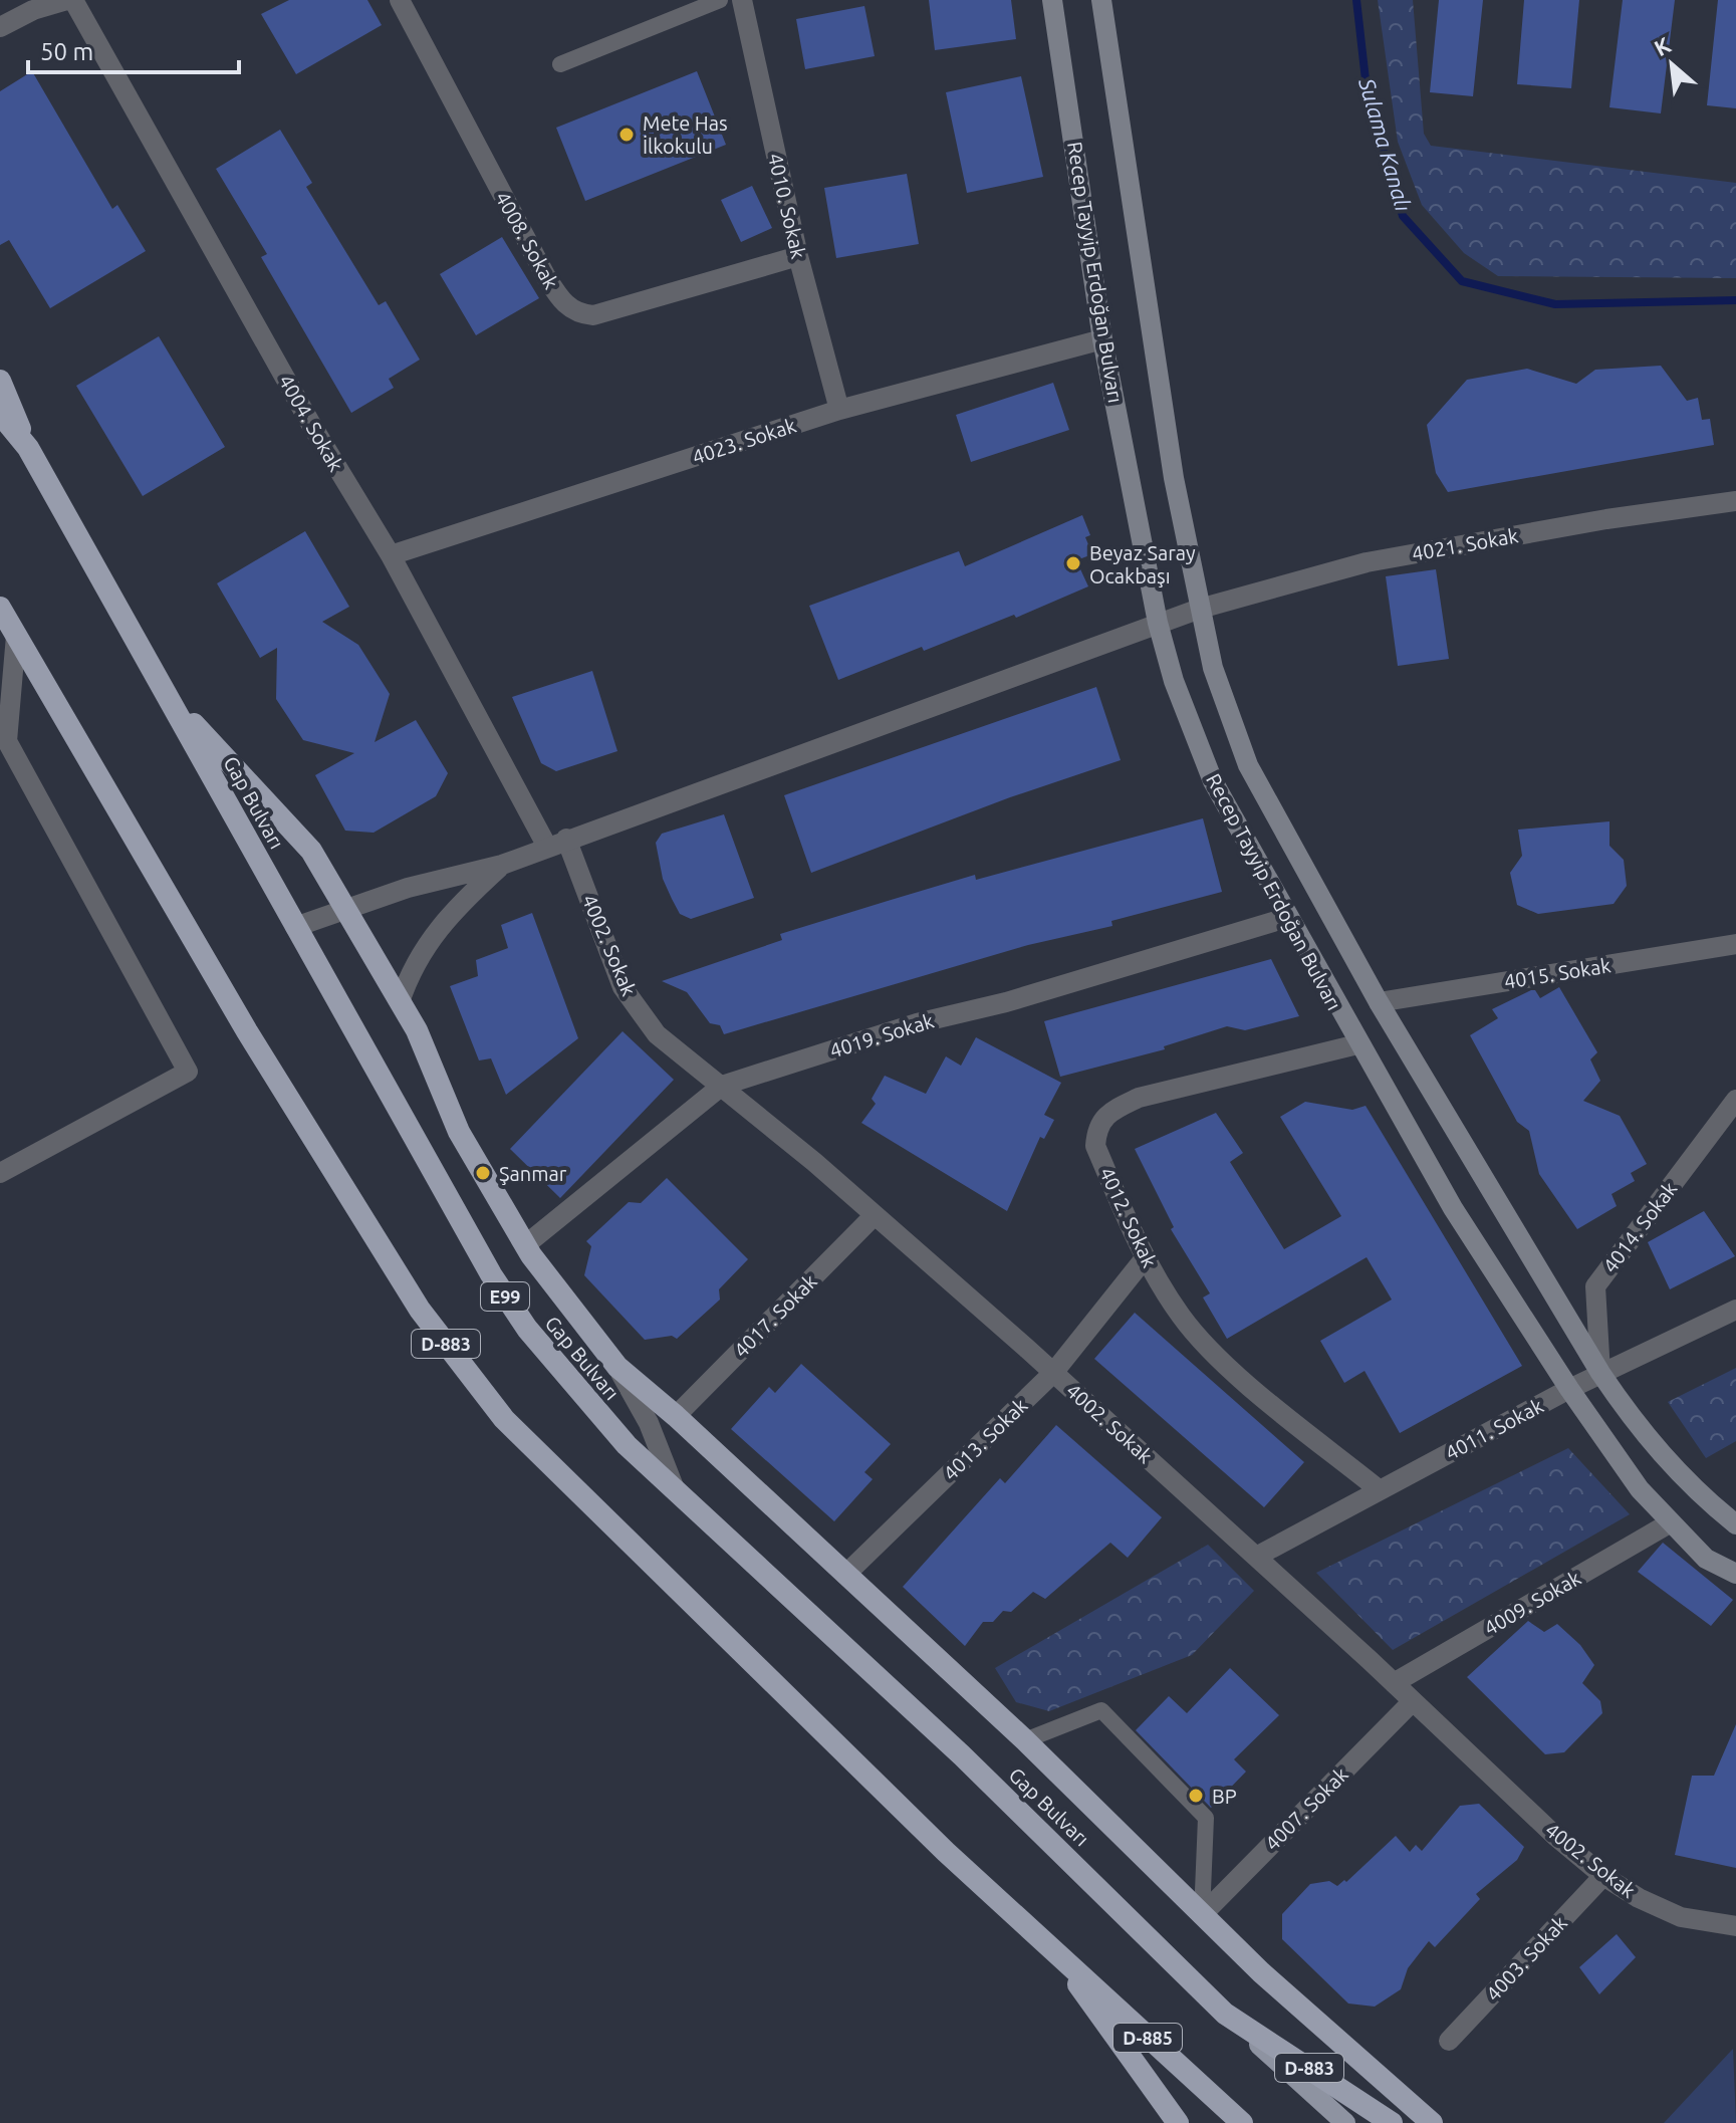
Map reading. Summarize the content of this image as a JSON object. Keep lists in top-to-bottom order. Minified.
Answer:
{"streets":{"highway":["Gap Bulvarı","E99","D-883","D-885"],"main road":["Recep Tayyip Erdoğan Bulvarı"],"street":["4010. Sokak","4008. Sokak","4004. Sokak","4023. Sokak","4021. Sokak","4002. Sokak","4015. Sokak","4019. Sokak","4012. Sokak","4014. Sokak","4017. Sokak","4011. Sokak","4013. Sokak","4009. Sokak","4007. Sokak","4003. Sokak"]},"crossings":[["4010. Sokak","4008. Sokak"],["4010. Sokak","4023. Sokak"],["Recep Tayyip Erdoğan Bulvarı","4023. Sokak"],["Recep Tayyip Erdoğan Bulvarı","4021. Sokak"],["Recep Tayyip Erdoğan Bulvarı","4015. Sokak"],["Recep Tayyip Erdoğan Bulvarı","4019. Sokak"],["Recep Tayyip Erdoğan Bulvarı","4012. Sokak"],["Recep Tayyip Erdoğan Bulvarı","4014. Sokak"],["Recep Tayyip Erdoğan Bulvarı","4011. Sokak"],["Recep Tayyip Erdoğan Bulvarı","4009. Sokak"],["4004. Sokak","4023. Sokak"],["4004. Sokak","4021. Sokak"],["4021. Sokak","4002. Sokak"],["Gap Bulvarı","D-883"],["4002. Sokak","4019. Sokak"],["4002. Sokak","4017. Sokak"],["4002. Sokak","4011. Sokak"],["4002. Sokak","4013. Sokak"],["4002. Sokak","4009. Sokak"],["4002. Sokak","4007. Sokak"],["4002. Sokak","4003. Sokak"],["4012. Sokak","4011. Sokak"],["4012. Sokak","4013. Sokak"],["4014. Sokak","4011. Sokak"],["D-883","D-885"]],"water":["Sulama Kanalı"],"places":["Mete Has İlkokulu","Beyaz Saray Ocakbaşı","Şanmar","BP"],"scale_bar":"50 m","north":"top left"}
